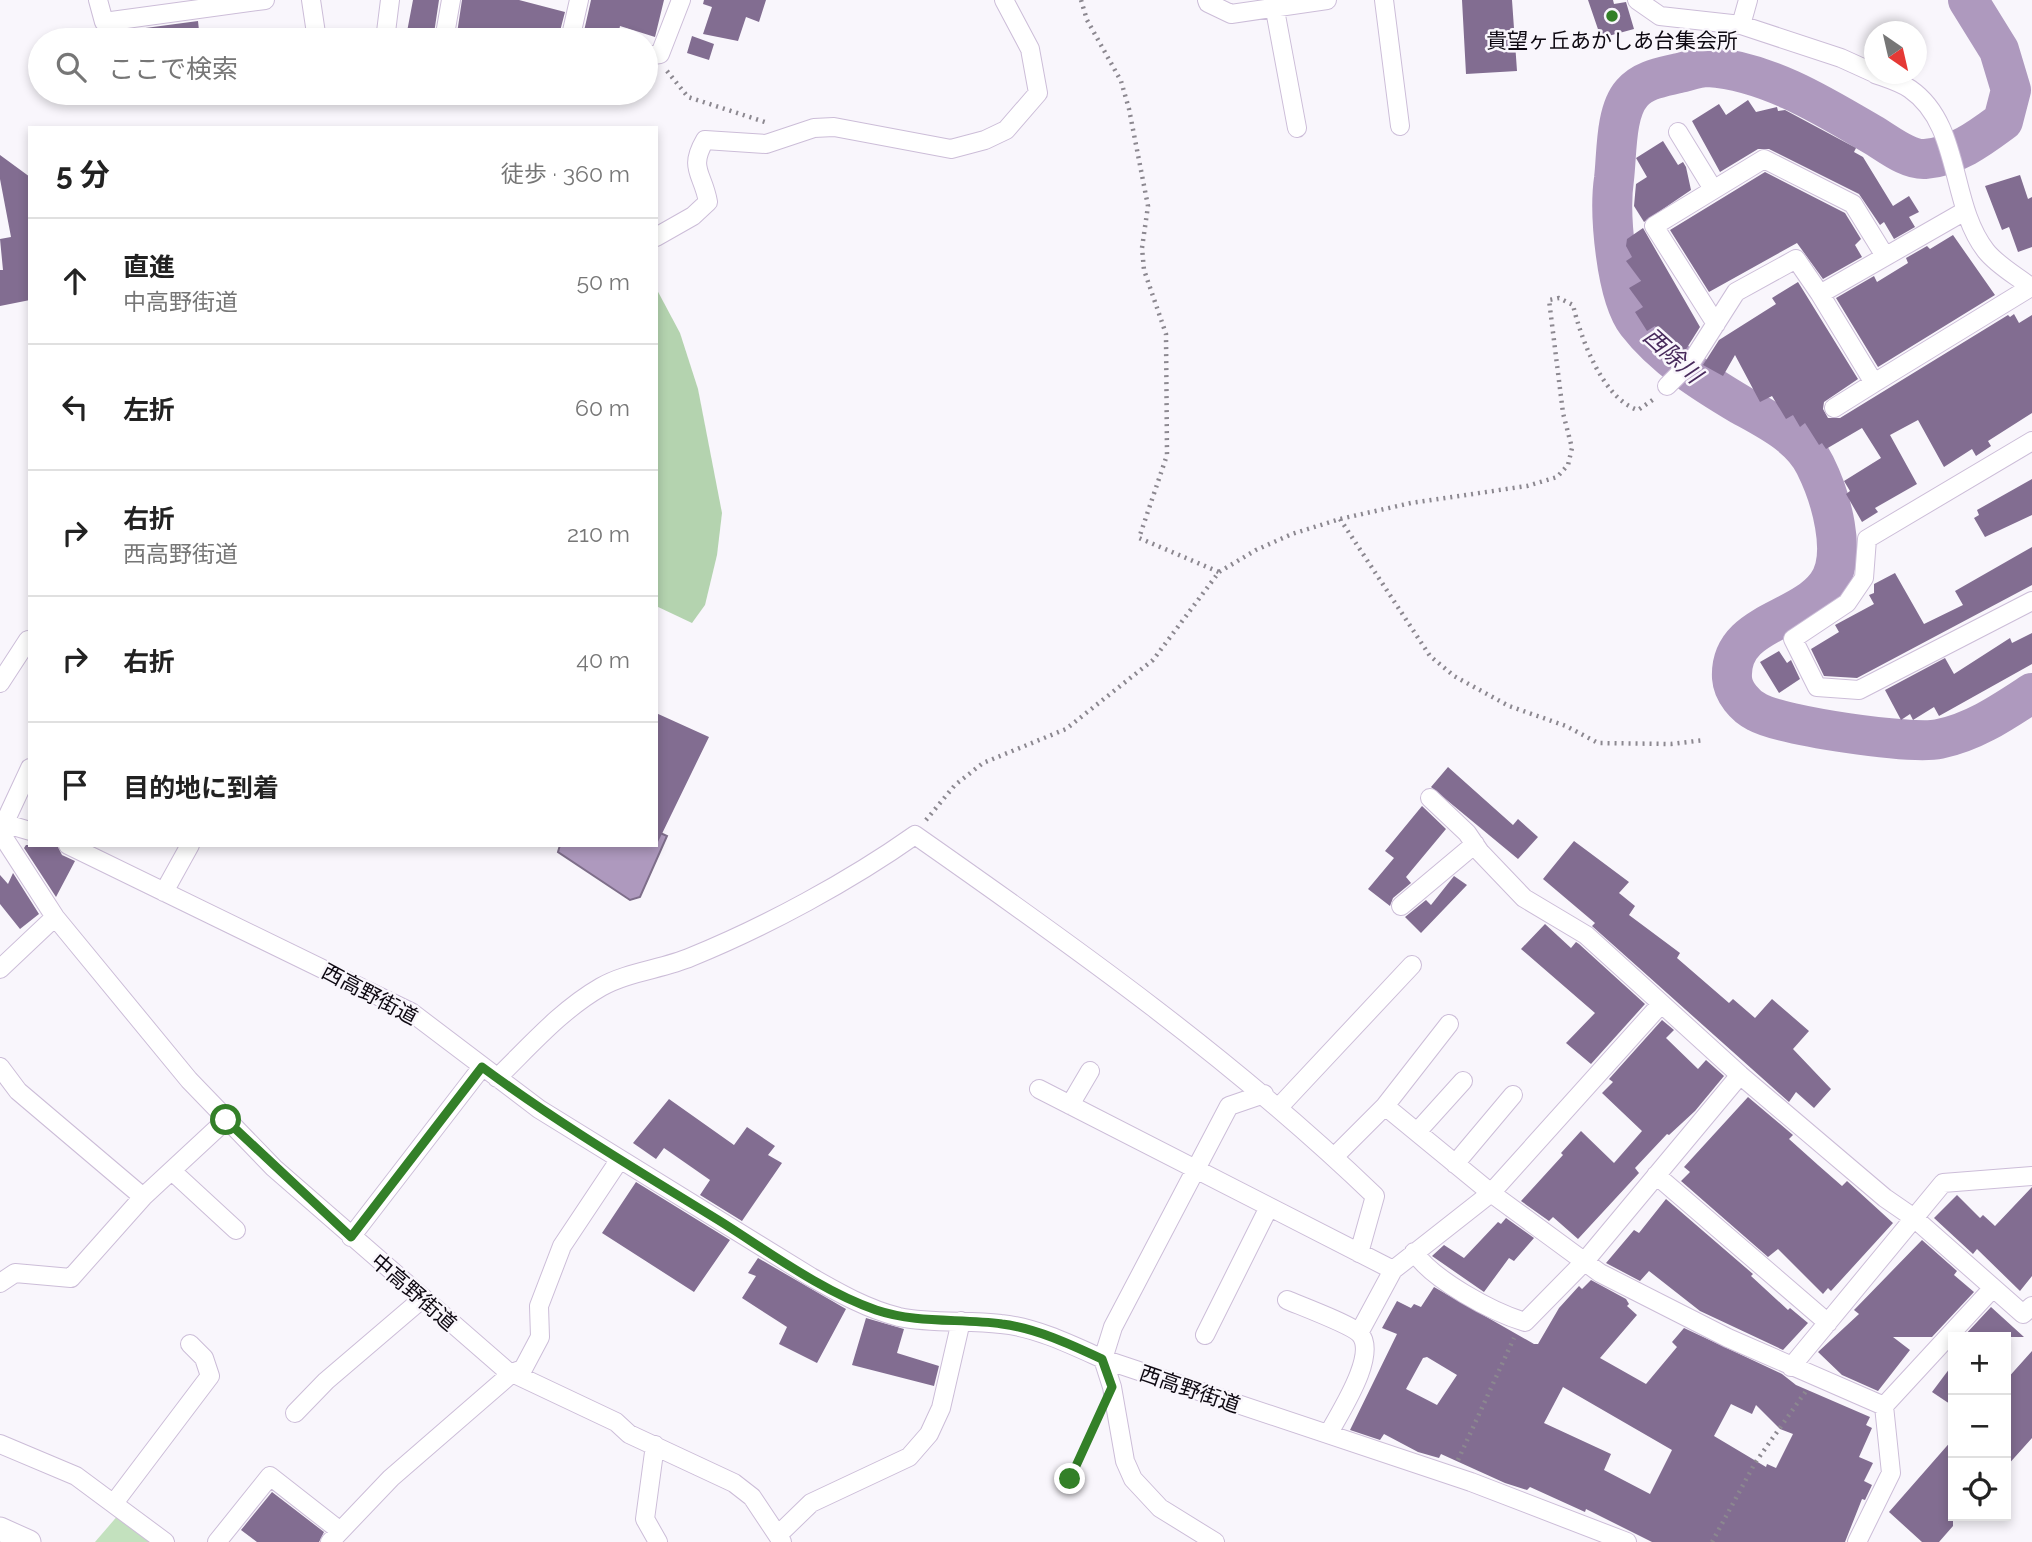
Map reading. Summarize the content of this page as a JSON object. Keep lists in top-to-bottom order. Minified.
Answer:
{"streets":{"street":["西高野街道","中高野街道"]},"water":["西除川"],"places":["貴望ヶ丘あかしあ台集会所"],"north":"bottom right","page":{"search":"ここで検索","heading":["5 分","徒歩 · 360 m"],"list":[["直進","中高野街道","50 m"],["左折","60 m"],["右折","西高野街道","210 m"],["右折","40 m"],"目的地に到着"],"map_buttons":["+","−"]}}
